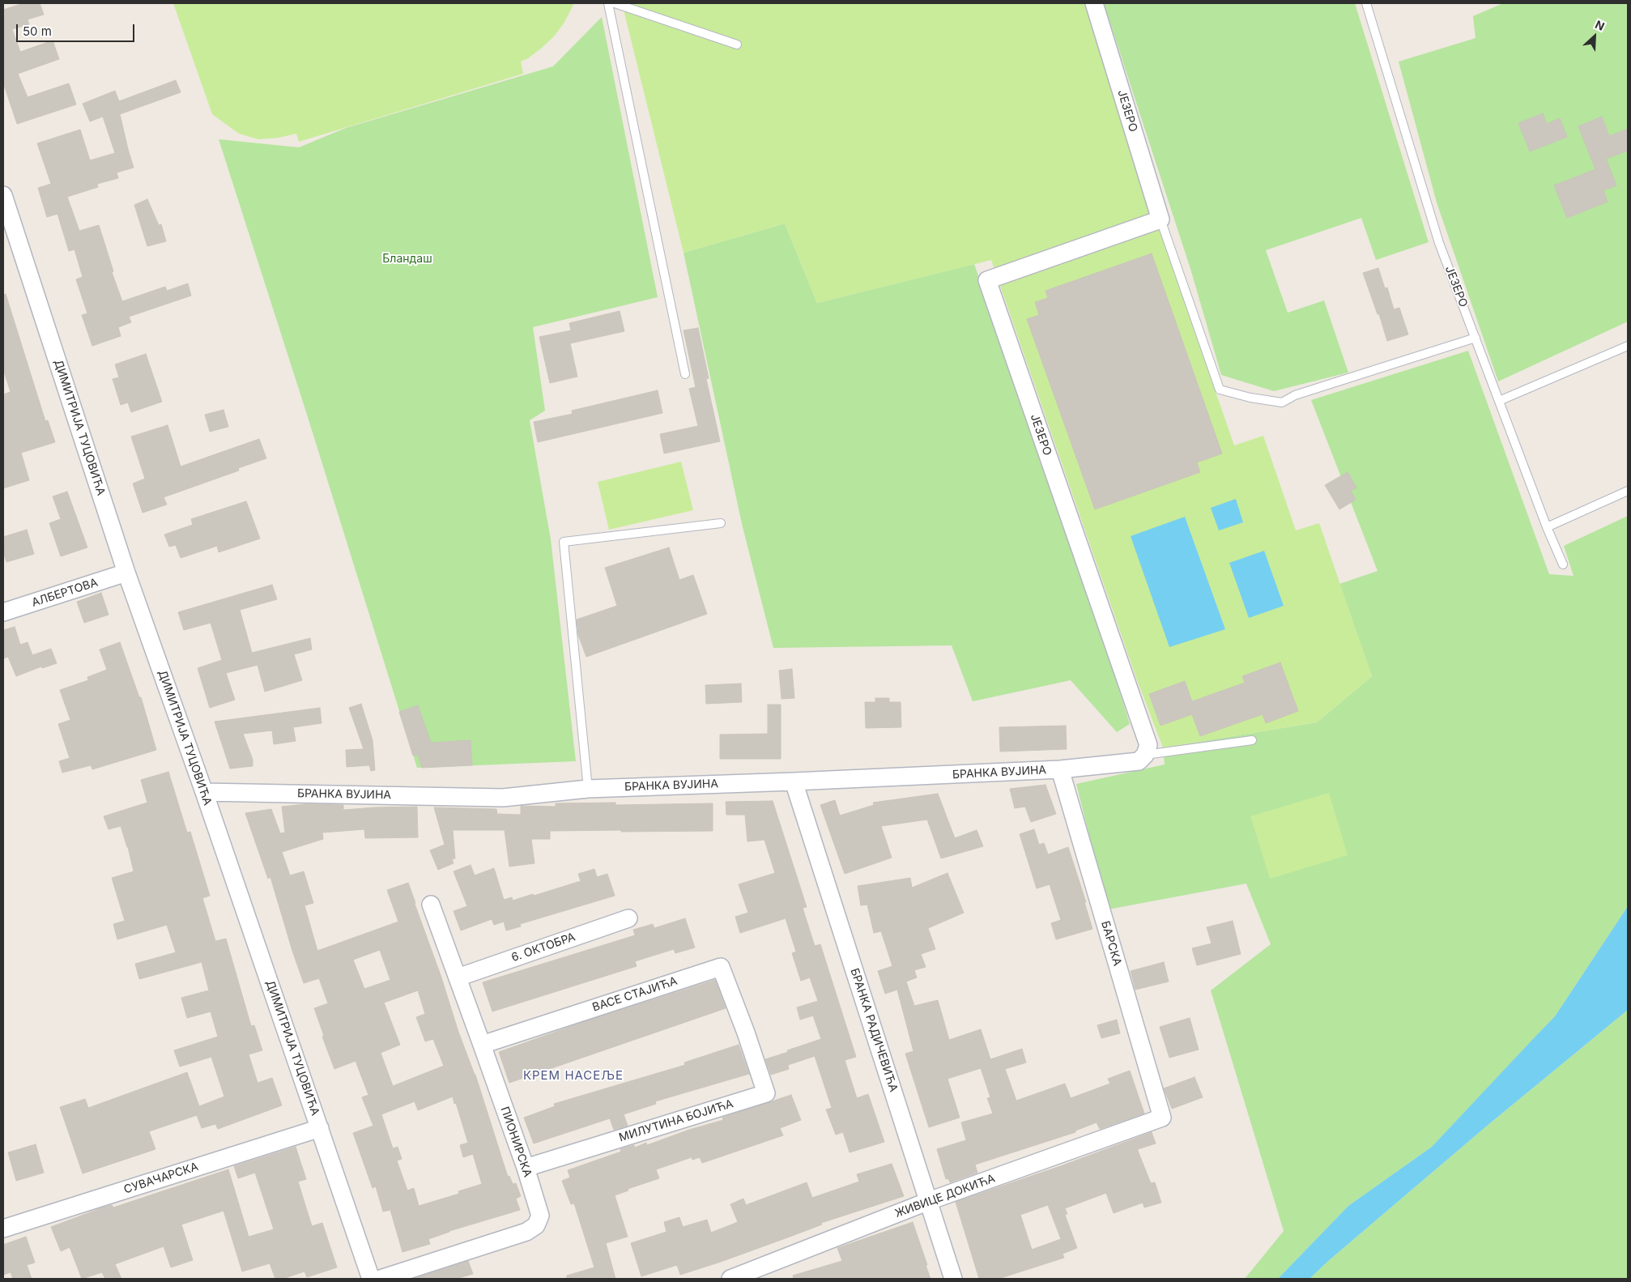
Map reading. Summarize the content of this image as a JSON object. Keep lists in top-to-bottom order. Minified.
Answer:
{"streets":{"street":["ЈЕЗЕРО","ДИМИТРИЈА ТУЦОВИЋА","АЛБЕРТОВА","БРАНКА ВУЈИНА","БАРСКА","6. ОКТОБРА","ВАСЕ СТАЈИЋА","БРАНКА РАДИЧЕВИЋА","МИЛУТИНА БОЈИЋА","ПИОНИРСКА","СУВАЧАРСКА","ЖИВИЦЕ ДОКИЋА"]},"crossings":[["ЈЕЗЕРО","БРАНКА ВУЈИНА"],["ДИМИТРИЈА ТУЦОВИЋА","АЛБЕРТОВА"],["ДИМИТРИЈА ТУЦОВИЋА","БРАНКА ВУЈИНА"],["ДИМИТРИЈА ТУЦОВИЋА","СУВАЧАРСКА"],["БРАНКА ВУЈИНА","БАРСКА"],["БРАНКА ВУЈИНА","БРАНКА РАДИЧЕВИЋА"],["БАРСКА","ЖИВИЦЕ ДОКИЋА"],["6. ОКТОБРА","ПИОНИРСКА"],["ВАСЕ СТАЈИЋА","МИЛУТИНА БОЈИЋА"],["ВАСЕ СТАЈИЋА","ПИОНИРСКА"],["БРАНКА РАДИЧЕВИЋА","ЖИВИЦЕ ДОКИЋА"],["МИЛУТИНА БОЈИЋА","ПИОНИРСКА"]],"districts":["КРЕМ НАСЕЉЕ"],"parks":["Бландаш"],"scale_bar":"50 m","north":"top right"}
